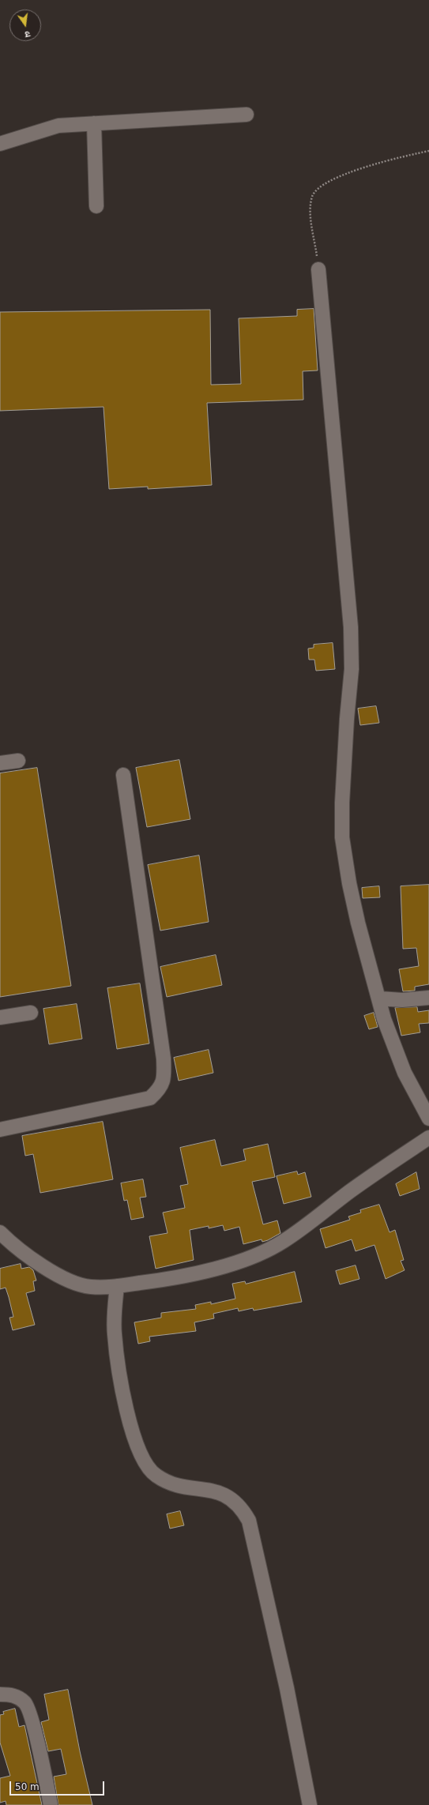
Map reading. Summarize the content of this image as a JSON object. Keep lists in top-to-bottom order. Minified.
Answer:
{"scale_bar":"50 m","north":"bottom"}
